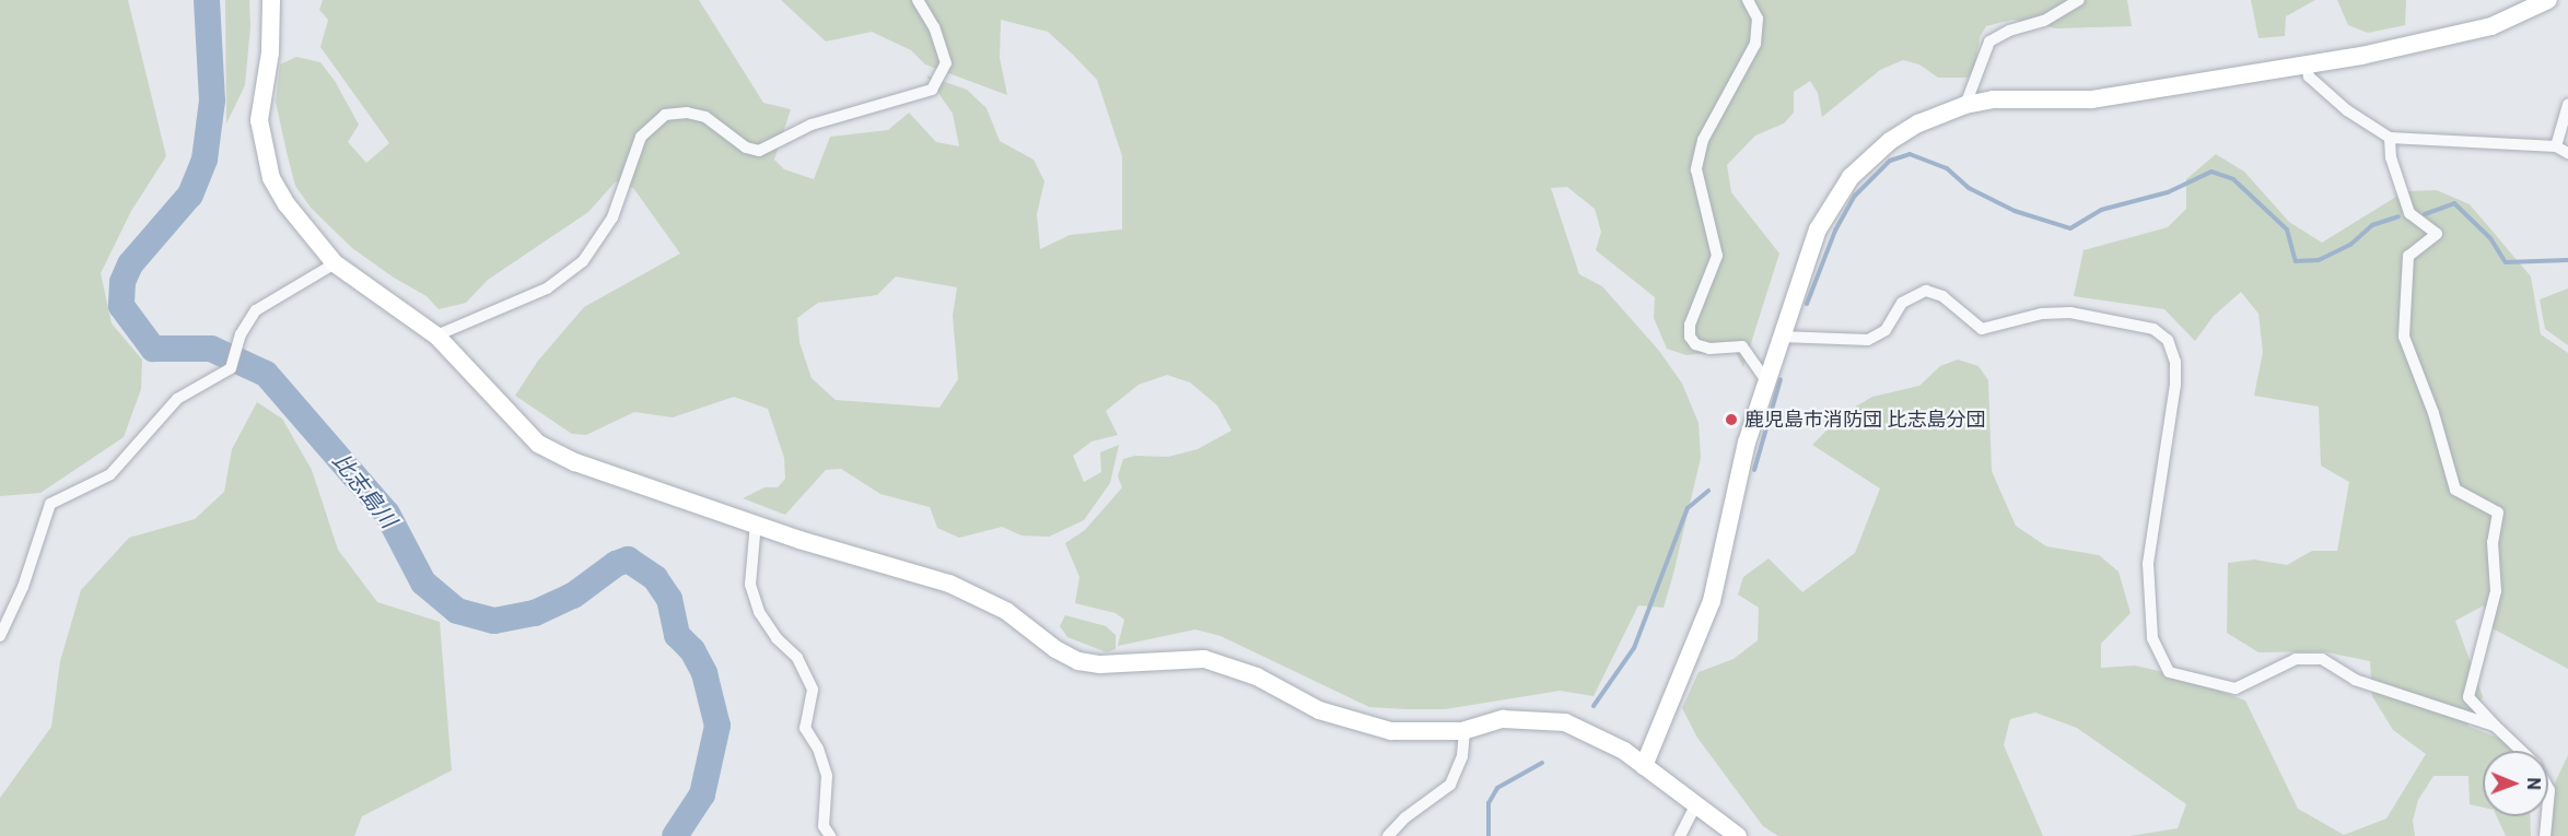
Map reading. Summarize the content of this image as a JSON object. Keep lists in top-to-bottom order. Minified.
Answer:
{"water":["比志島川"],"places":["鹿児島市消防団 比志島分団"],"north":"right"}
